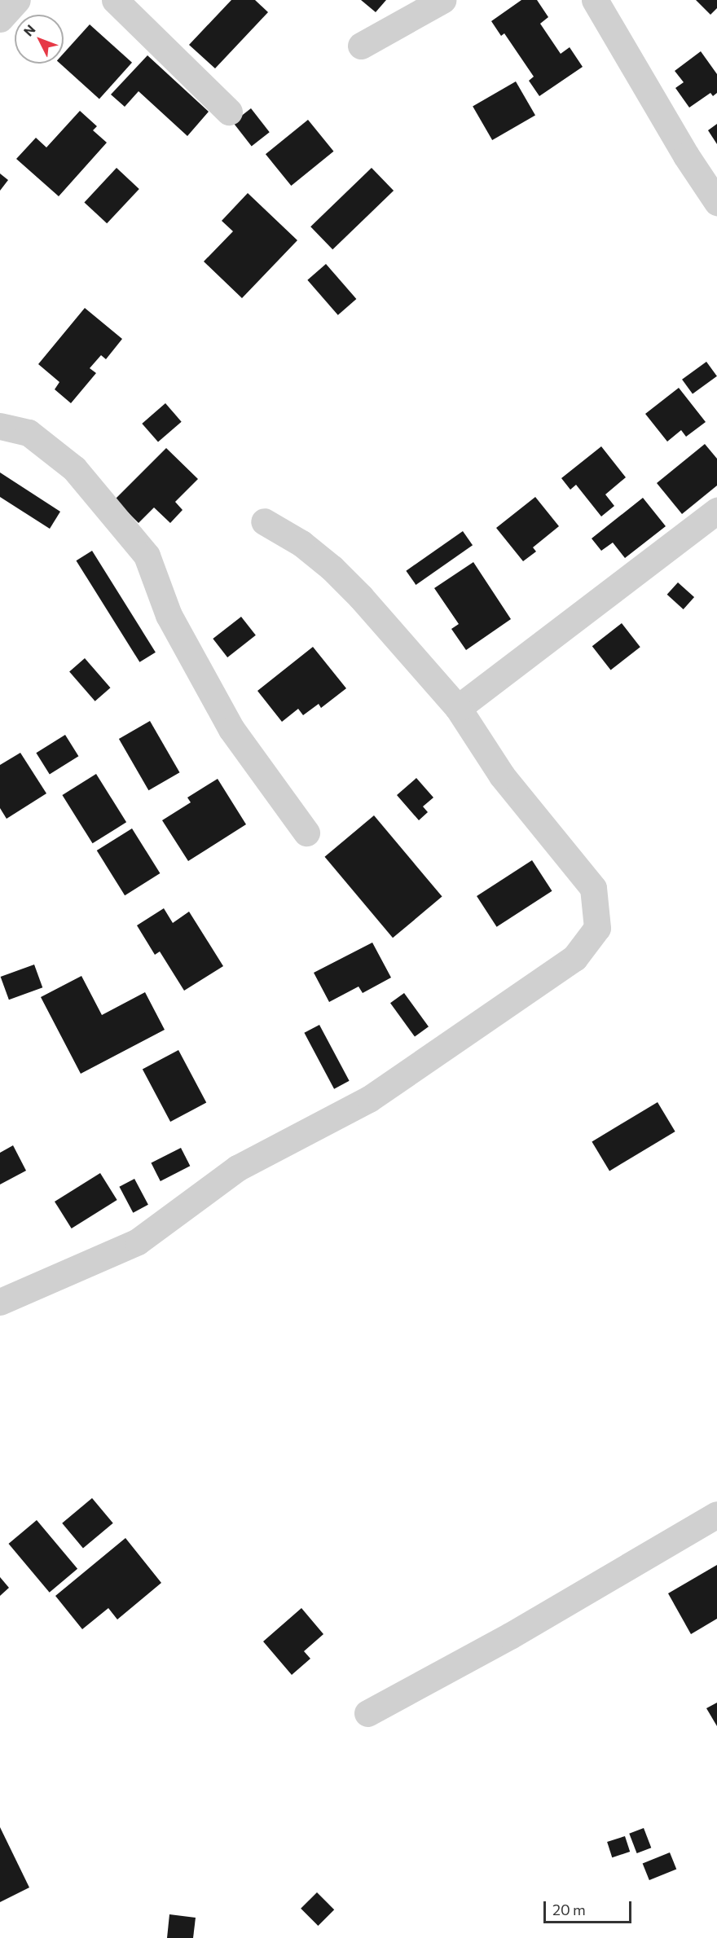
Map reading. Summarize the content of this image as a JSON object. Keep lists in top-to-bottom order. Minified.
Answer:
{"scale_bar":"20 m","north":"top left"}
